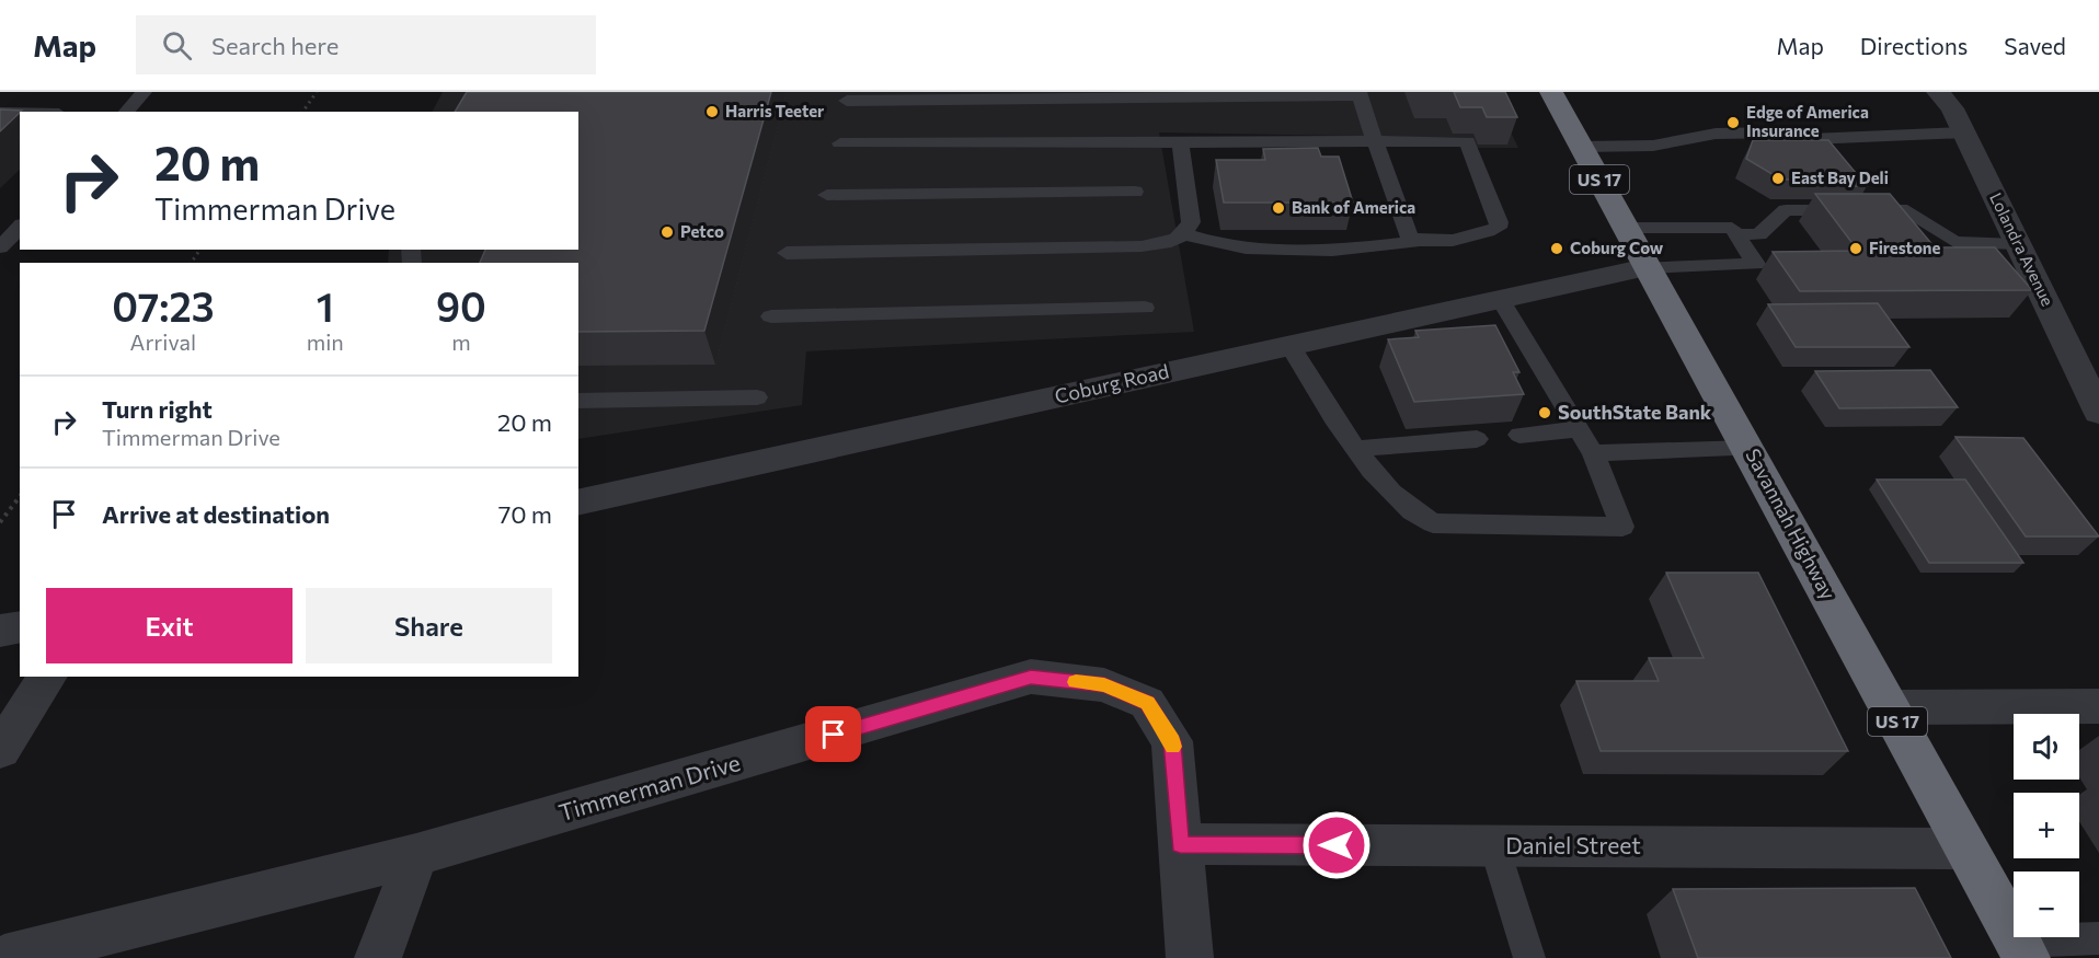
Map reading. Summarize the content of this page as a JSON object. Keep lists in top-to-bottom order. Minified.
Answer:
{"streets":{"highway":["US 17","Savannah Highway"],"street":["Lolandra Avenue","Coburg Road","Timmerman Drive","Daniel Street"]},"crossings":[["Coburg Road","Savannah Highway"],["Savannah Highway","Daniel Street"],["Timmerman Drive","Daniel Street"]],"places":["Harris Teeter","Edge of America Insurance","East Bay Deli","Bank of America","Petco","Coburg Cow","Firestone","SouthState Bank"],"page":{"header":"Map","search":"Search here","nav":["Map","Directions","Saved"],"turn":["20 m","Timmerman Drive"],"eta":["07:23","Arrival","1","min","90","m"],"list":[{"name":"Turn right","note":"Timmerman Drive","value":"20 m"},{"name":"Arrive at destination","value":"70 m"}],"buttons":["Exit","Share"],"map_buttons":["+","−"]}}
